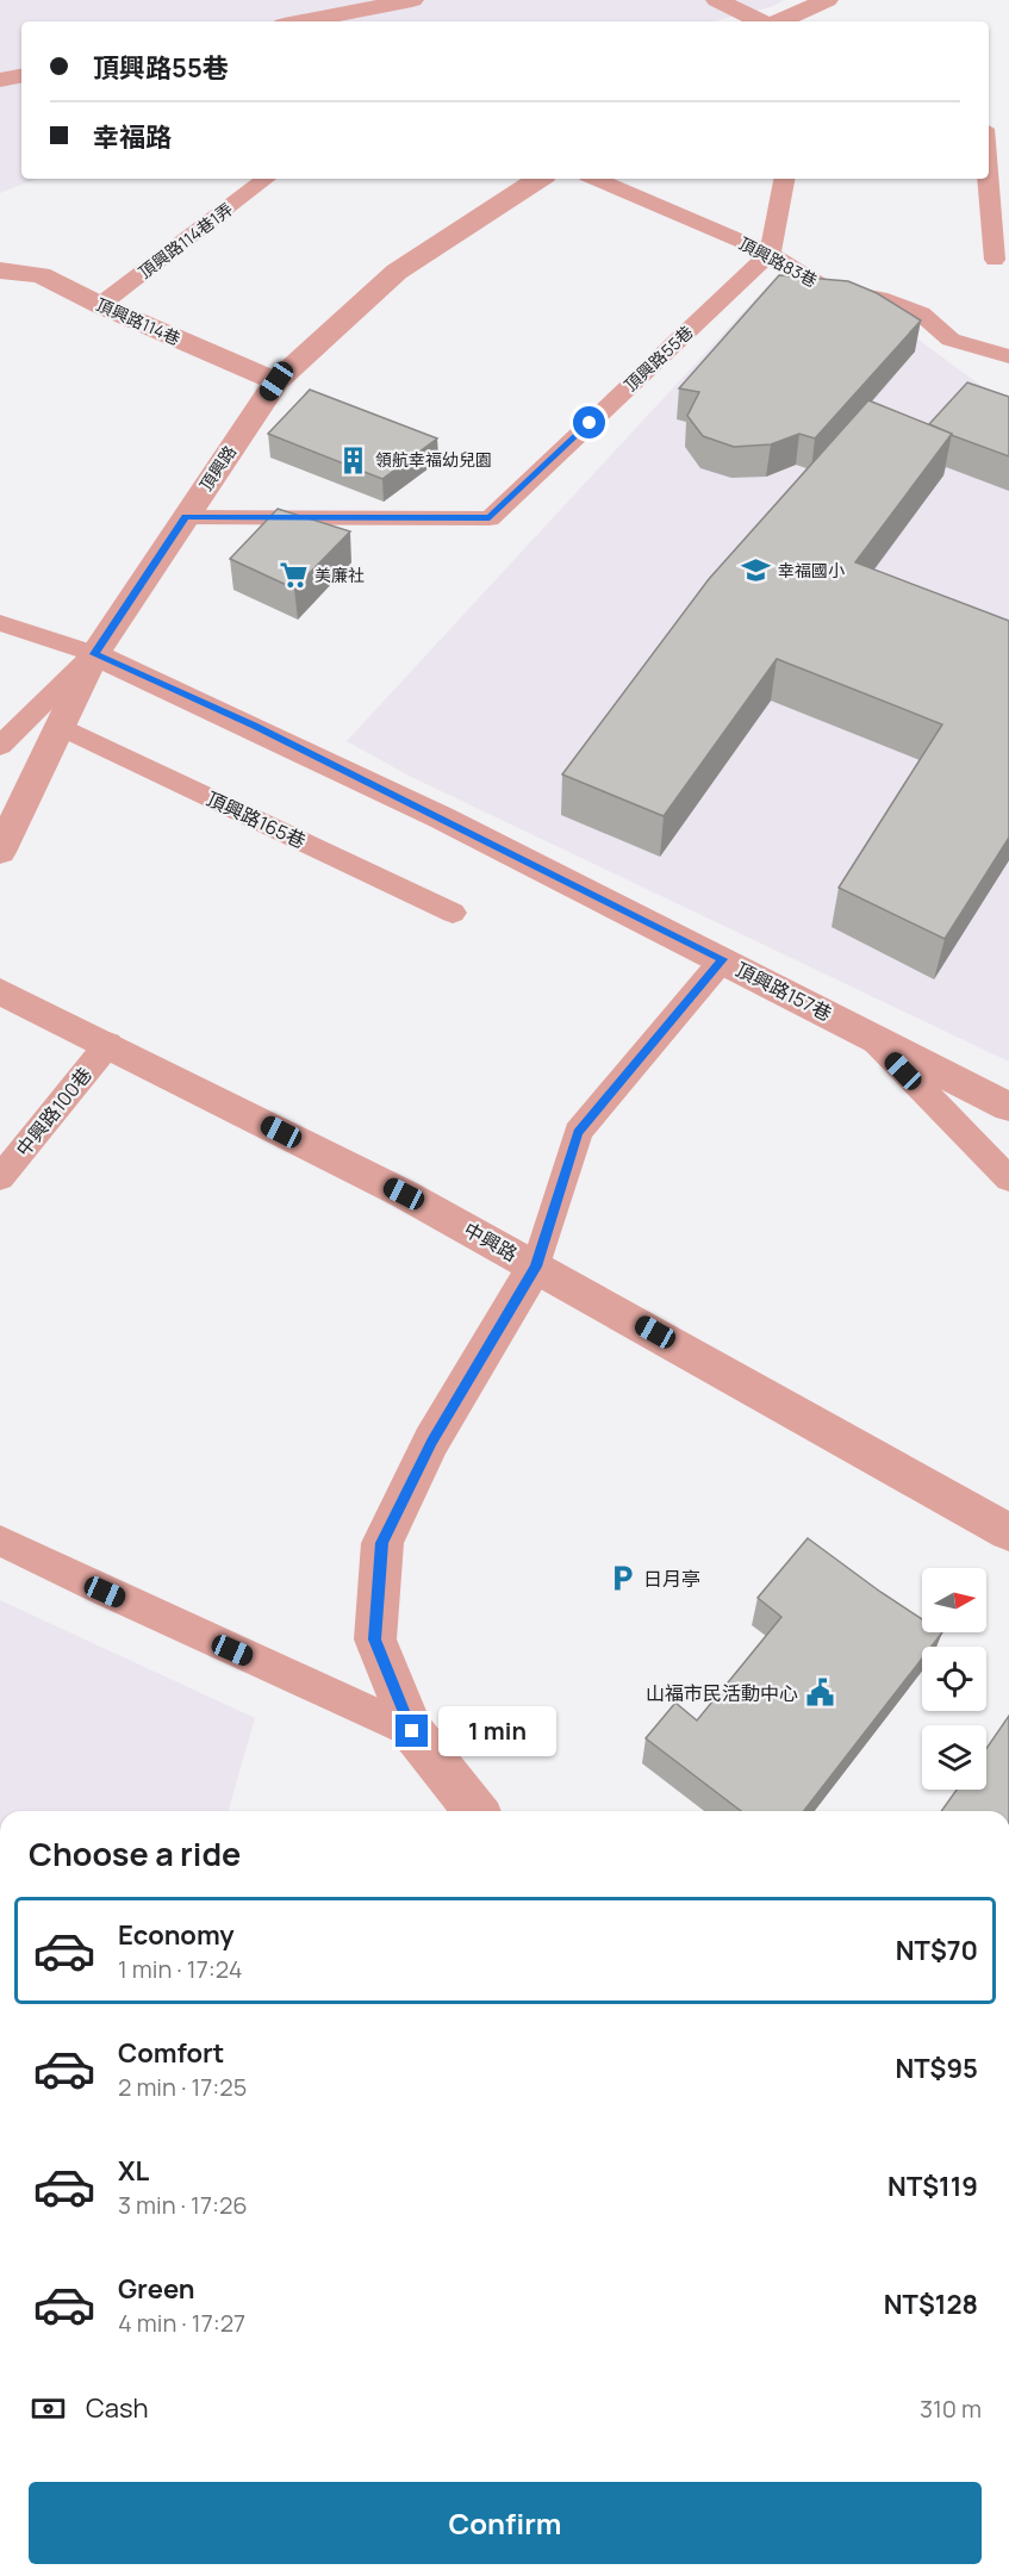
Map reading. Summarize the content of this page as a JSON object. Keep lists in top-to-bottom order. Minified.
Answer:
{"streets":{"street":["頂興路114巷","頂興路","頂興路157巷","中興路"],"lane":["頂興路114巷1弄","頂興路83巷","頂興路55巷","頂興路165巷","中興路100巷"]},"crossings":[["頂興路114巷1弄","頂興路114巷"],["頂興路83巷","頂興路55巷"],["頂興路114巷","頂興路"],["頂興路55巷","頂興路"],["頂興路","頂興路165巷"],["頂興路","頂興路157巷"],["中興路100巷","中興路"]],"places":{"building":["領航幸福幼兒園"],"school or university":["幸福國小"],"supermarket":["美廉社"],"parking":["日月亭"],"public building":["山福市民活動中心"]},"north":"right","page":{"banner":["頂興路55巷","幸福路"],"bubble":"1 min","heading":"Choose a ride","list":[{"name":"Economy","note":"1 min · 17:24","value":"NT$70"},{"name":"Comfort","note":"2 min · 17:25","value":"NT$95"},{"name":"XL","note":"3 min · 17:26","value":"NT$119"},{"name":"Green","note":"4 min · 17:27","value":"NT$128"}],"pay":["Cash","310 m"],"buttons":"Confirm"}}
